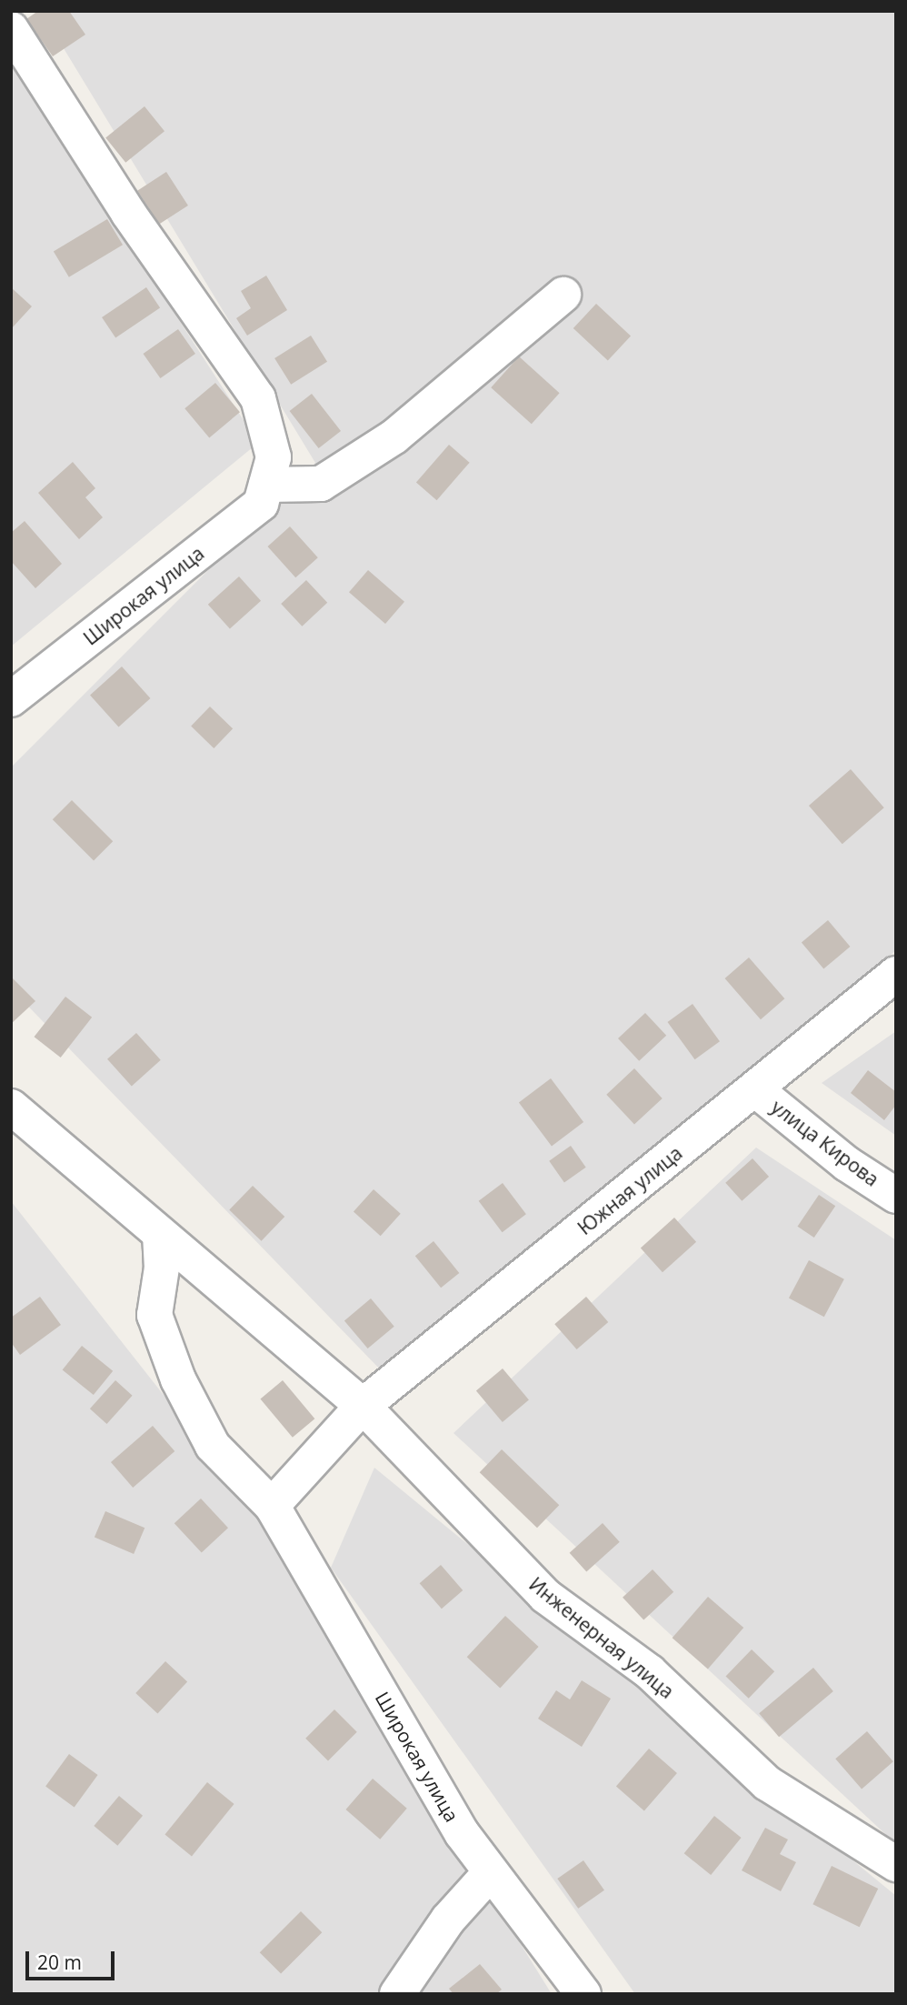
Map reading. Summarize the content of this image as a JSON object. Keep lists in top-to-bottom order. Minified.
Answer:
{"streets":{"street":["Широкая улица","улица Кирова","Южная улица","Инженерная улица"]},"crossings":[["улица Кирова","Южная улица"],["Южная улица","Инженерная улица"]],"scale_bar":"20 m"}
